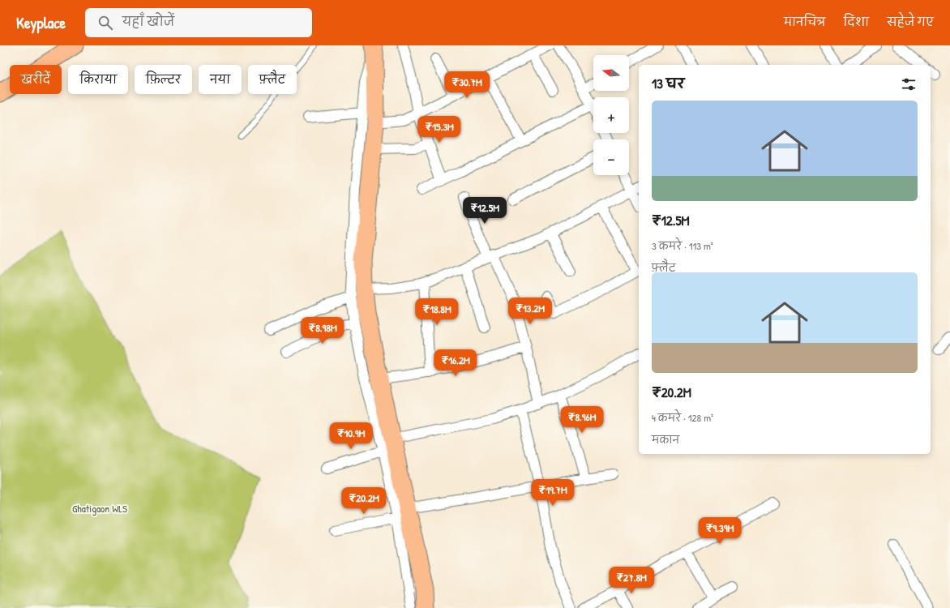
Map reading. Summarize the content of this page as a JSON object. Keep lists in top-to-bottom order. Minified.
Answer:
{"parks":["Ghatigaon WLS"],"north":"left","page":{"header":"Keyplace","search":"यहाँ खोजें","nav":["मानचित्र","दिशा","सहेजे गए"],"map_buttons":["+","−"],"chip":["खरीदें","किराया","फ़िल्टर","नया","फ़्लैट"],"heading":"13 घर","price":["₹30.7M","₹15.3M","₹12.5M","₹13.2M","₹18.8M","₹8.98M","₹16.2M","₹8.96M","₹10.9M","₹19.7M","₹20.2M","₹9.39M","₹27.8M"],"list":[{"name":"₹12.5M","note":"3 कमरे · 113 m² · फ़्लैट"},{"name":"₹20.2M","note":"4 कमरे · 128 m² · मकान"}]}}
